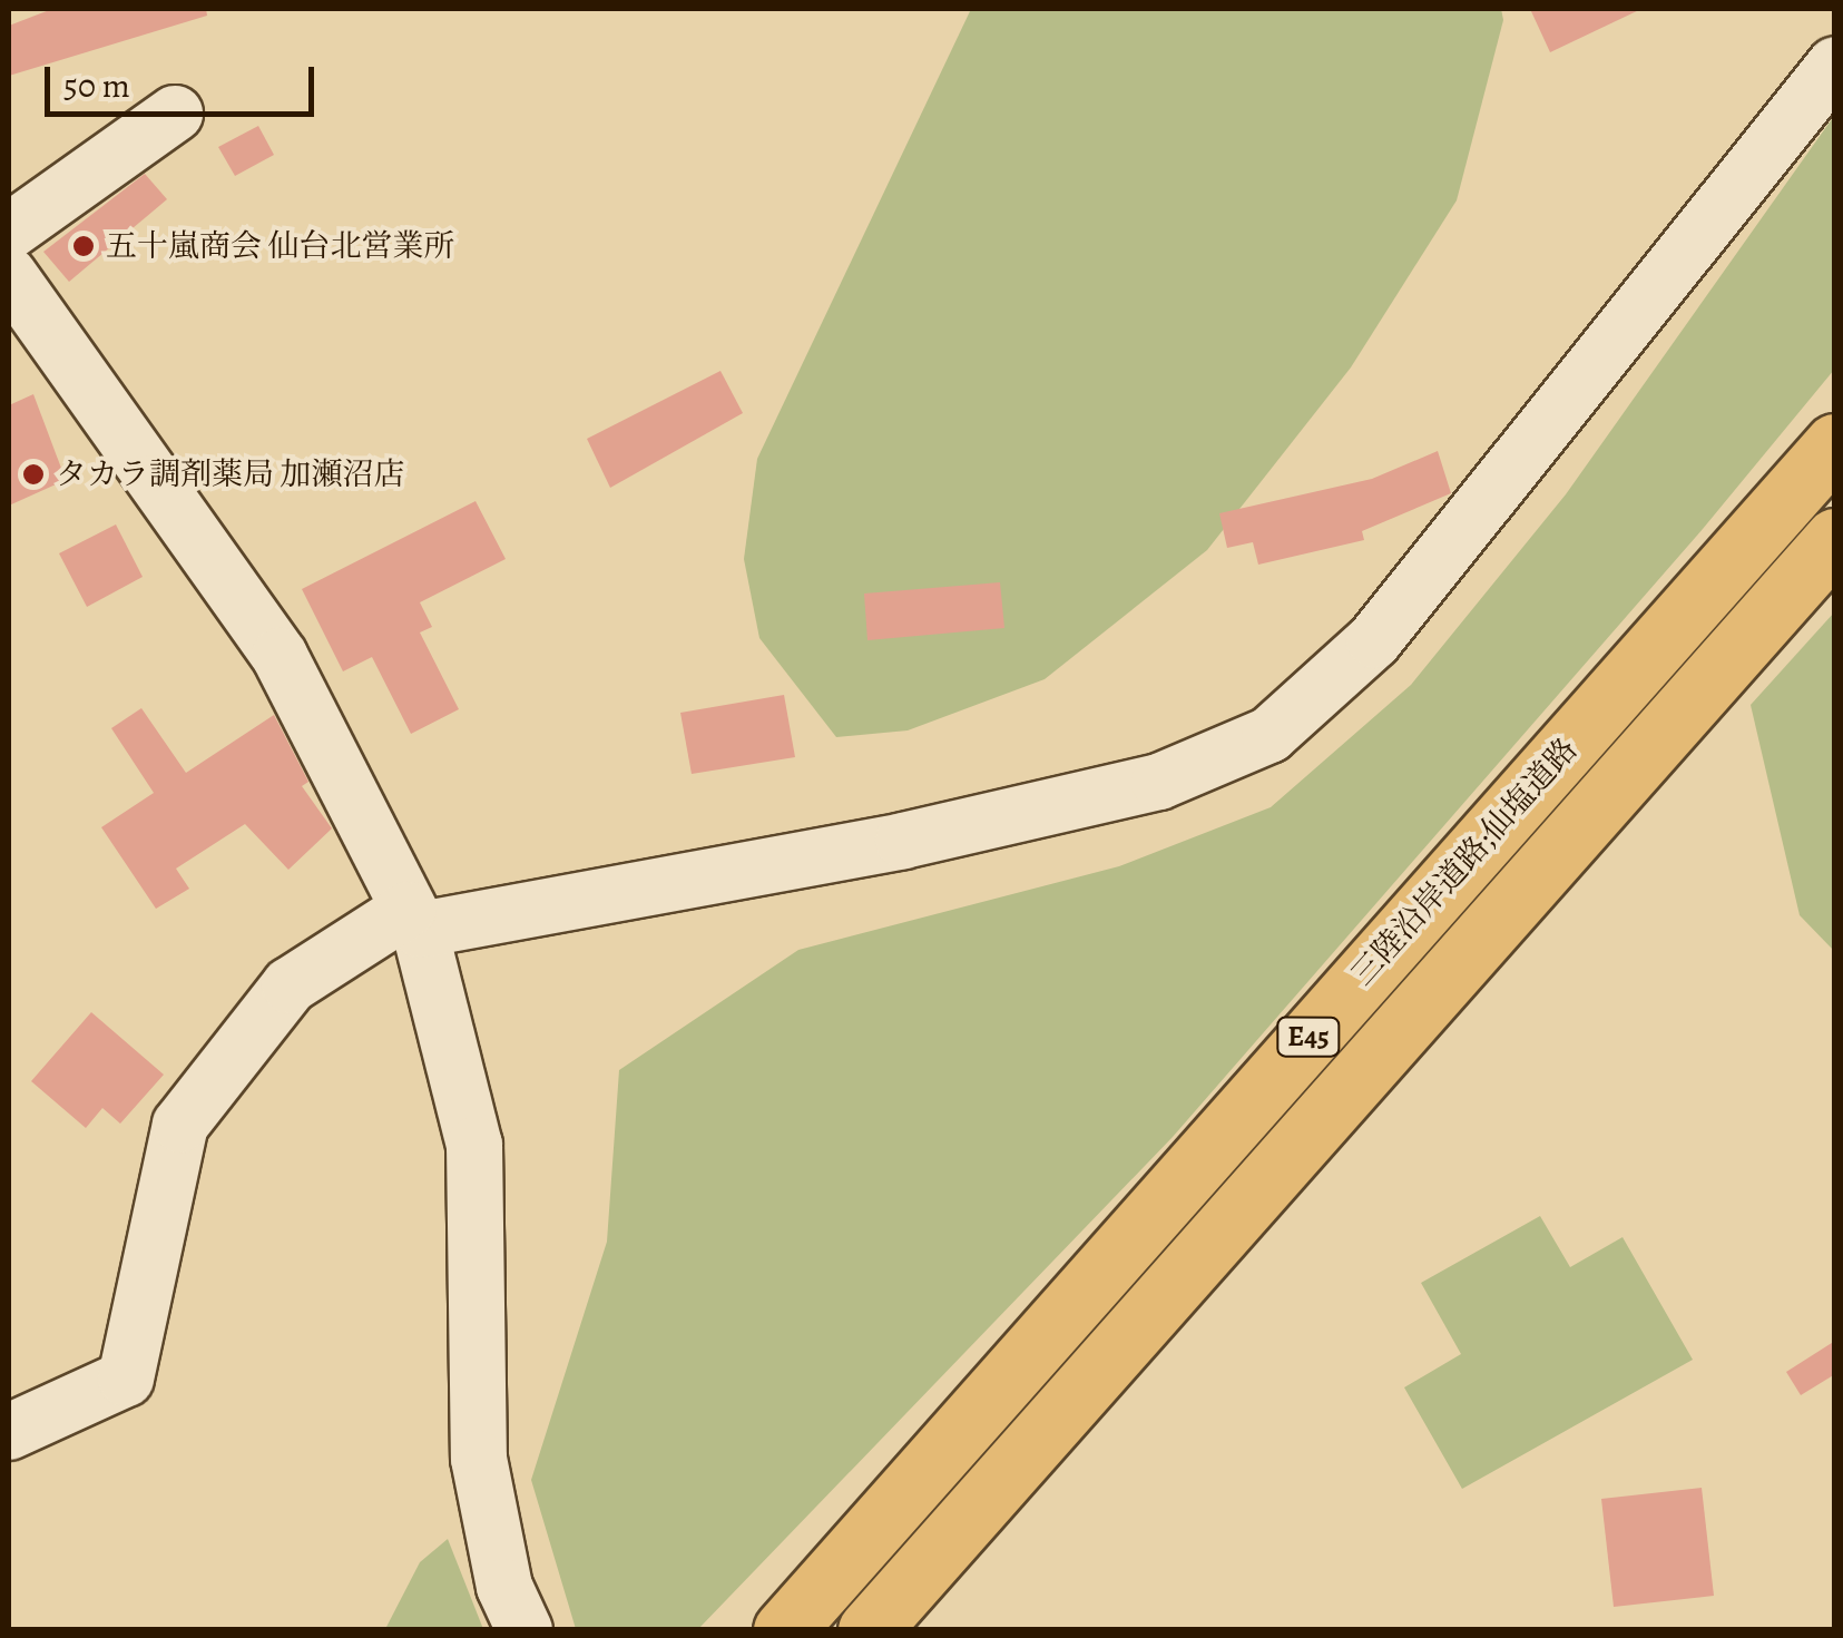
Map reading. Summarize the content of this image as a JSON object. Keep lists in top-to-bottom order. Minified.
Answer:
{"streets":{"highway":["三陸沿岸道路;仙塩道路","E45"]},"places":["五十嵐商会 仙台北営業所","タカラ調剤薬局 加瀬沼店"],"scale_bar":"50 m"}
